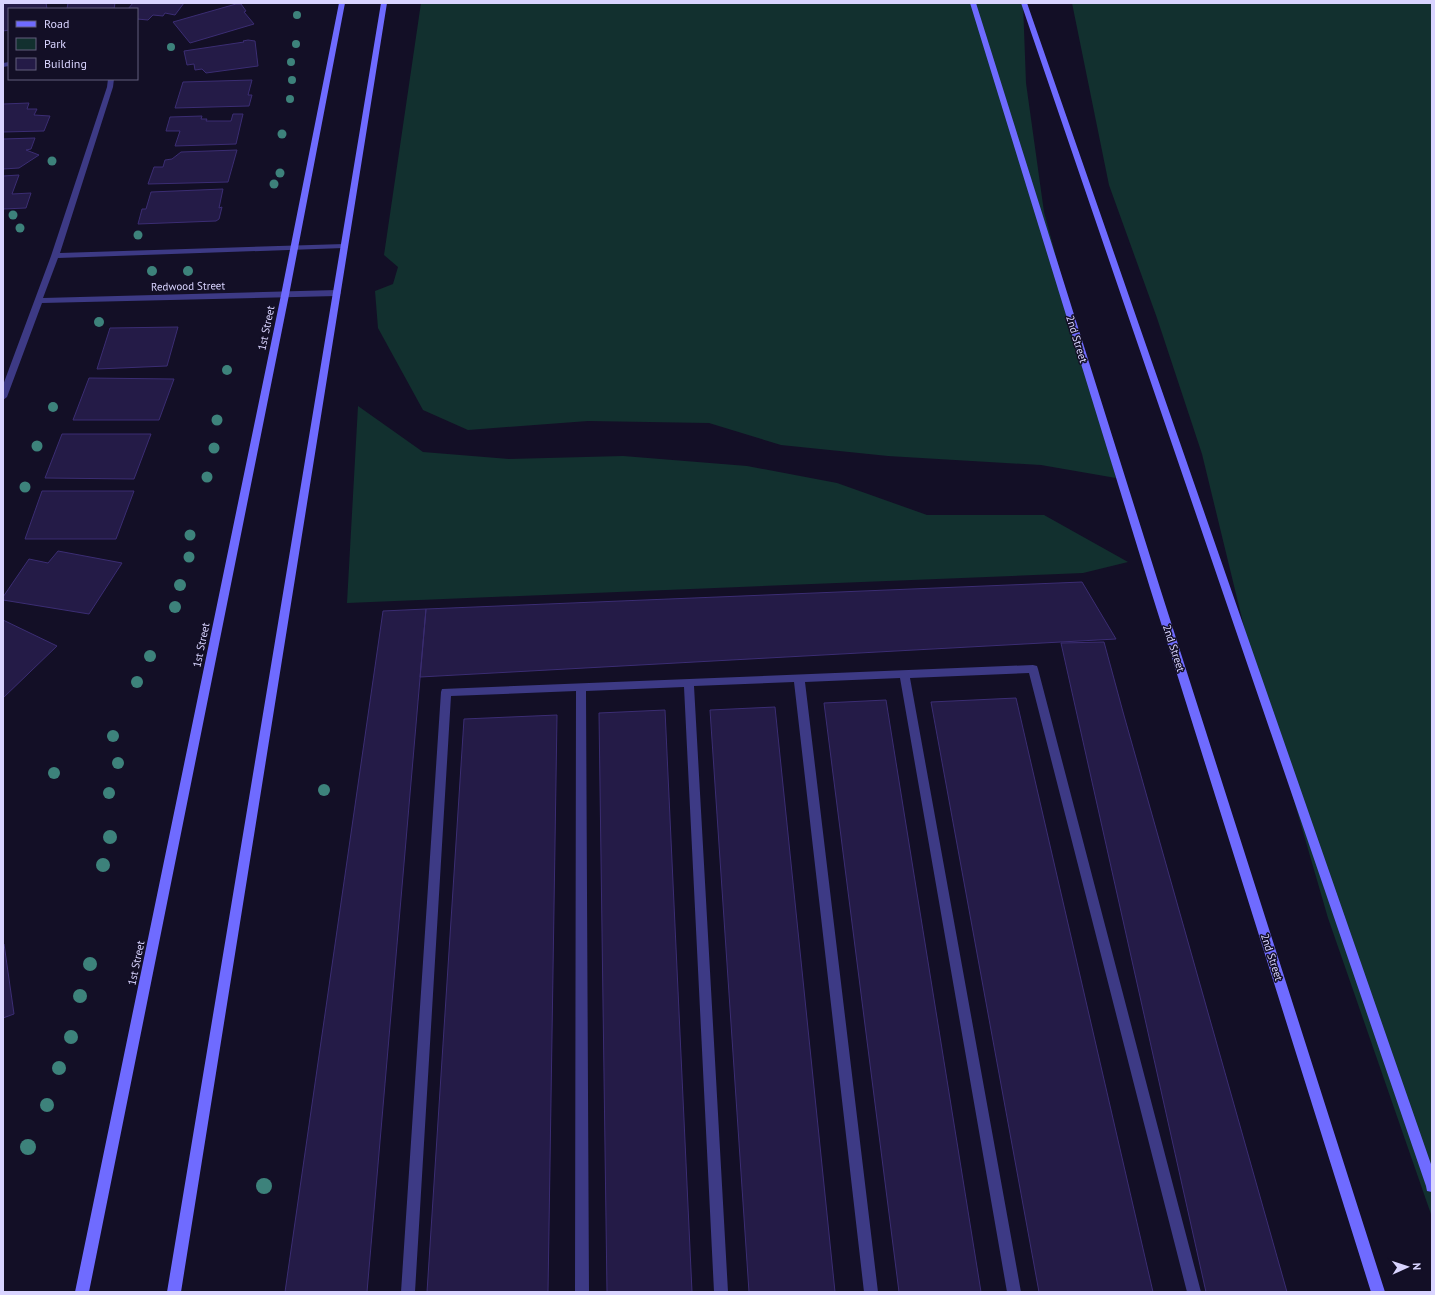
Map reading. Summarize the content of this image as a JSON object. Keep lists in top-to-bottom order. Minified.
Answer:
{"streets":{"street":["Redwood Street","1st Street","2nd Street"]},"crossings":[["Redwood Street","1st Street"]],"legend":["Road","Park","Building"],"north":"right"}
